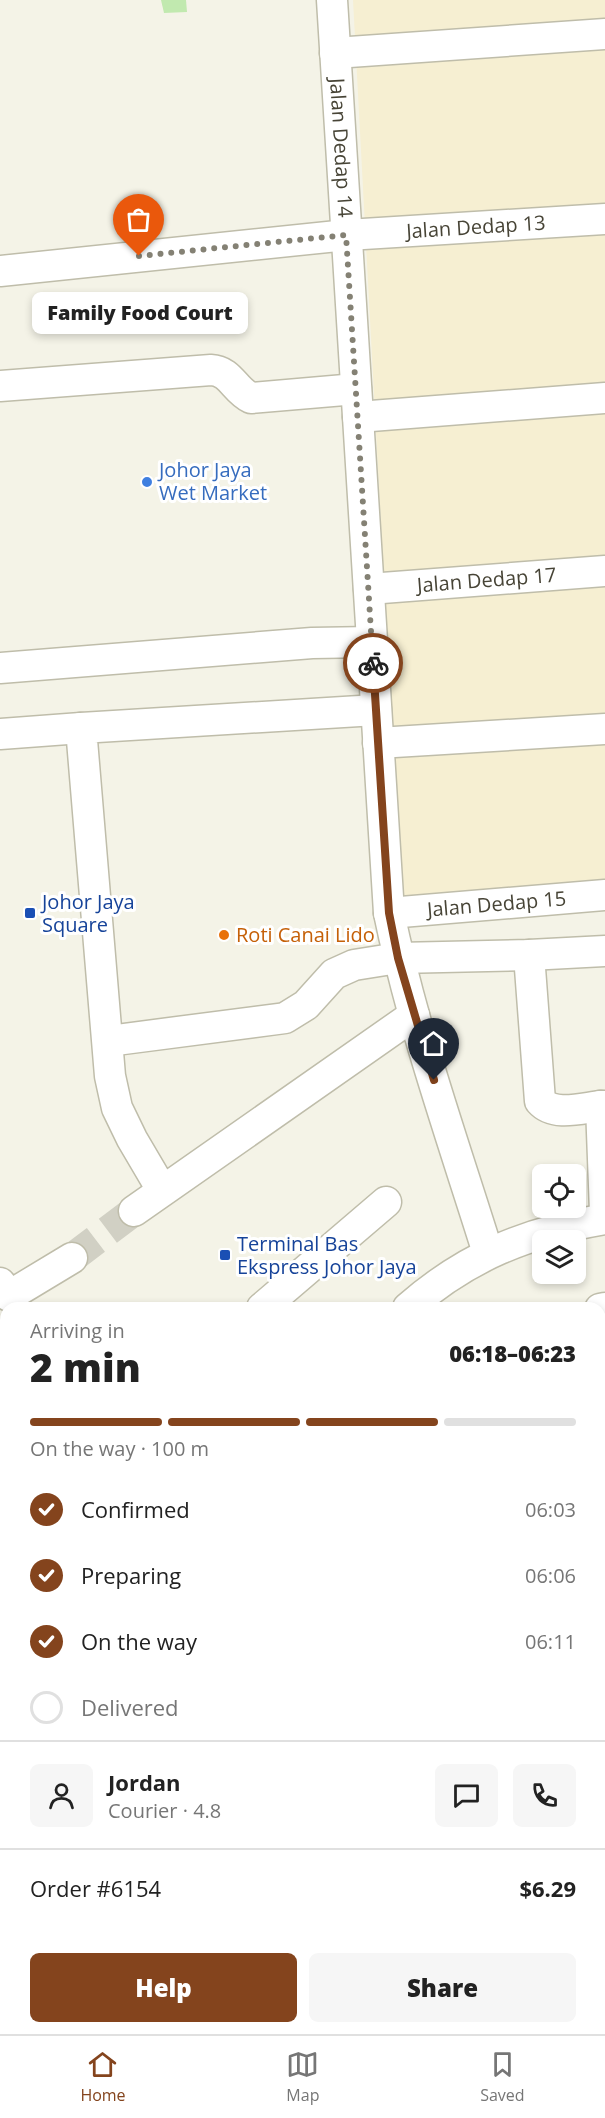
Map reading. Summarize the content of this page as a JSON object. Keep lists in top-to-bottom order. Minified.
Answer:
{"streets":{"street":["Jalan Dedap 14","Jalan Dedap 13","Jalan Dedap 17","Jalan Dedap 15"]},"crossings":[["Jalan Dedap 14","Jalan Dedap 13"],["Jalan Dedap 14","Jalan Dedap 17"],["Jalan Dedap 14","Jalan Dedap 15"]],"places":{"other":["Family Food Court","Johor Jaya Wet Market","Roti Canai Lido"],"transit":["Johor Jaya Square","Terminal Bas Ekspress Johor Jaya"]},"page":{"bubble":"Family Food Court","heading":["2 min","Arriving in","06:18–06:23"],"panel":["Jordan","Courier · 4.8","Order #6154","$6.29"],"bar":"On the way · 100 m","list":[["Confirmed","06:03"],["Preparing","06:06"],["On the way","06:11"],"Delivered"],"buttons":["Help","Share"],"tabs":["Home","Map","Saved"]}}
